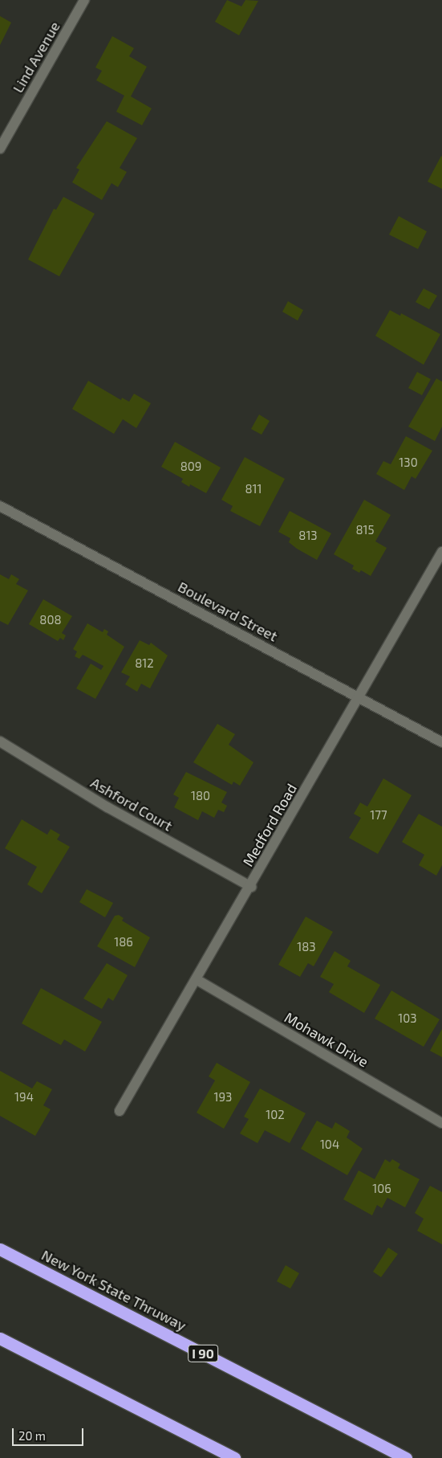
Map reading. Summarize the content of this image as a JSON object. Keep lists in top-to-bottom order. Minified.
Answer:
{"streets":{"highway":["New York State Thruway","I 90"],"street":["Lind Avenue","Boulevard Street","Ashford Court","Medford Road","Mohawk Drive"]},"crossings":[["Boulevard Street","Medford Road"],["Ashford Court","Medford Road"],["Medford Road","Mohawk Drive"]],"house_numbers":["130","809","811","815","813","808","812","180","177","186","183","103","194","193","102","104","106"],"scale_bar":"20 m"}
